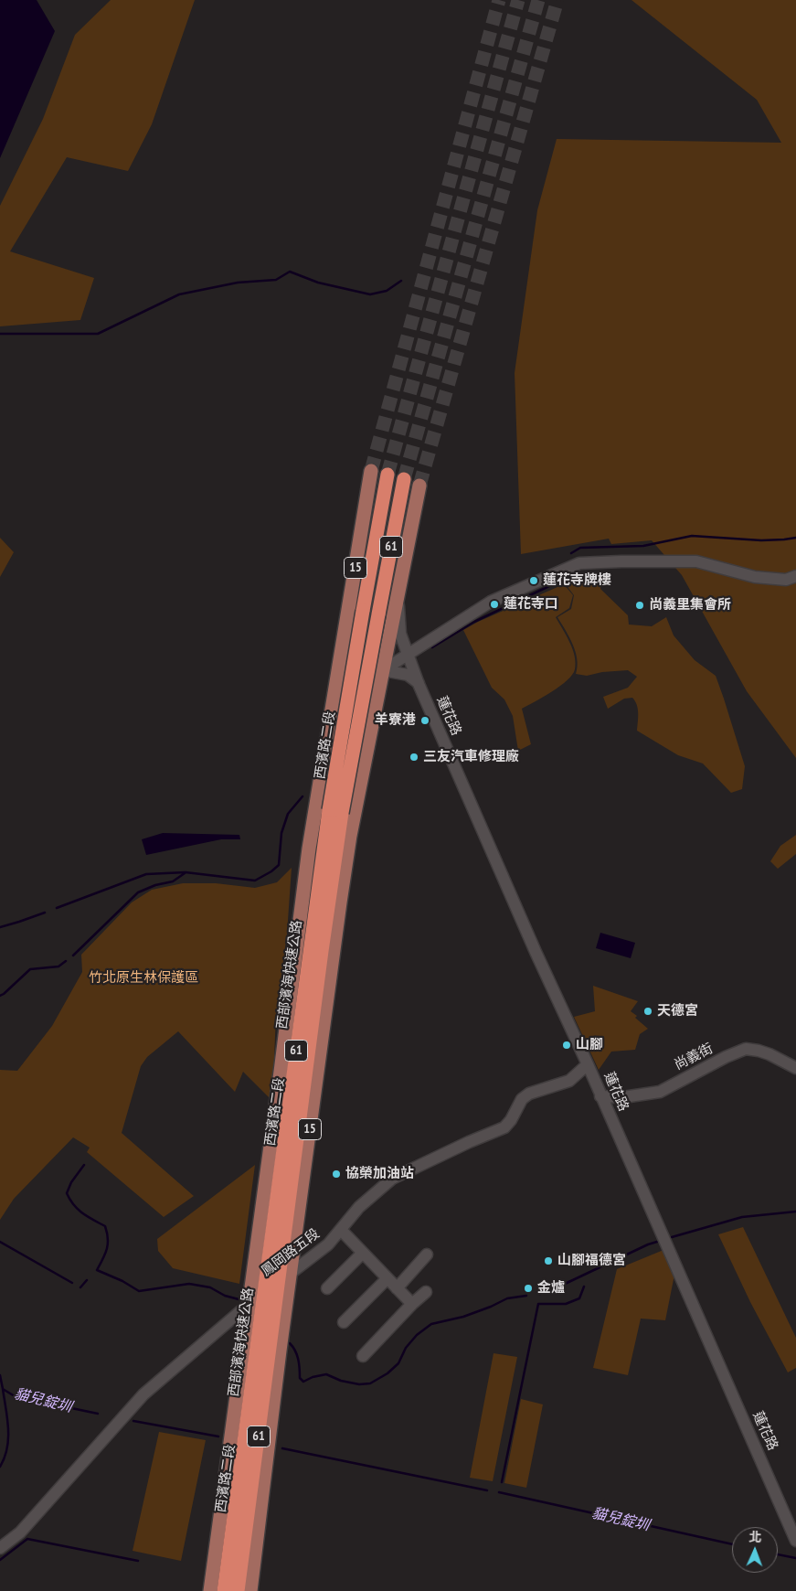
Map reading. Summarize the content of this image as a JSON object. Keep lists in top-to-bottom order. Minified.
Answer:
{"streets":{"highway":["61","西部濱海快速公路"],"main road":["15","西濱路二段"],"street":["蓮花路","尚義街","鳳岡路五段"]},"crossings":[["15","蓮花路"],["15","鳳岡路五段"],["蓮花路","尚義街"],["蓮花路","鳳岡路五段"],["西濱路二段","鳳岡路五段"],["西部濱海快速公路","鳳岡路五段"]],"water":["貓兒錠圳"],"parks":["竹北原生林保護區"],"places":["蓮花寺牌樓","蓮花寺口","尚義里集會所","羊寮港","三友汽車修理廠","天德宮","山腳","協榮加油站","山腳福德宮","金爐"],"north":"top"}
